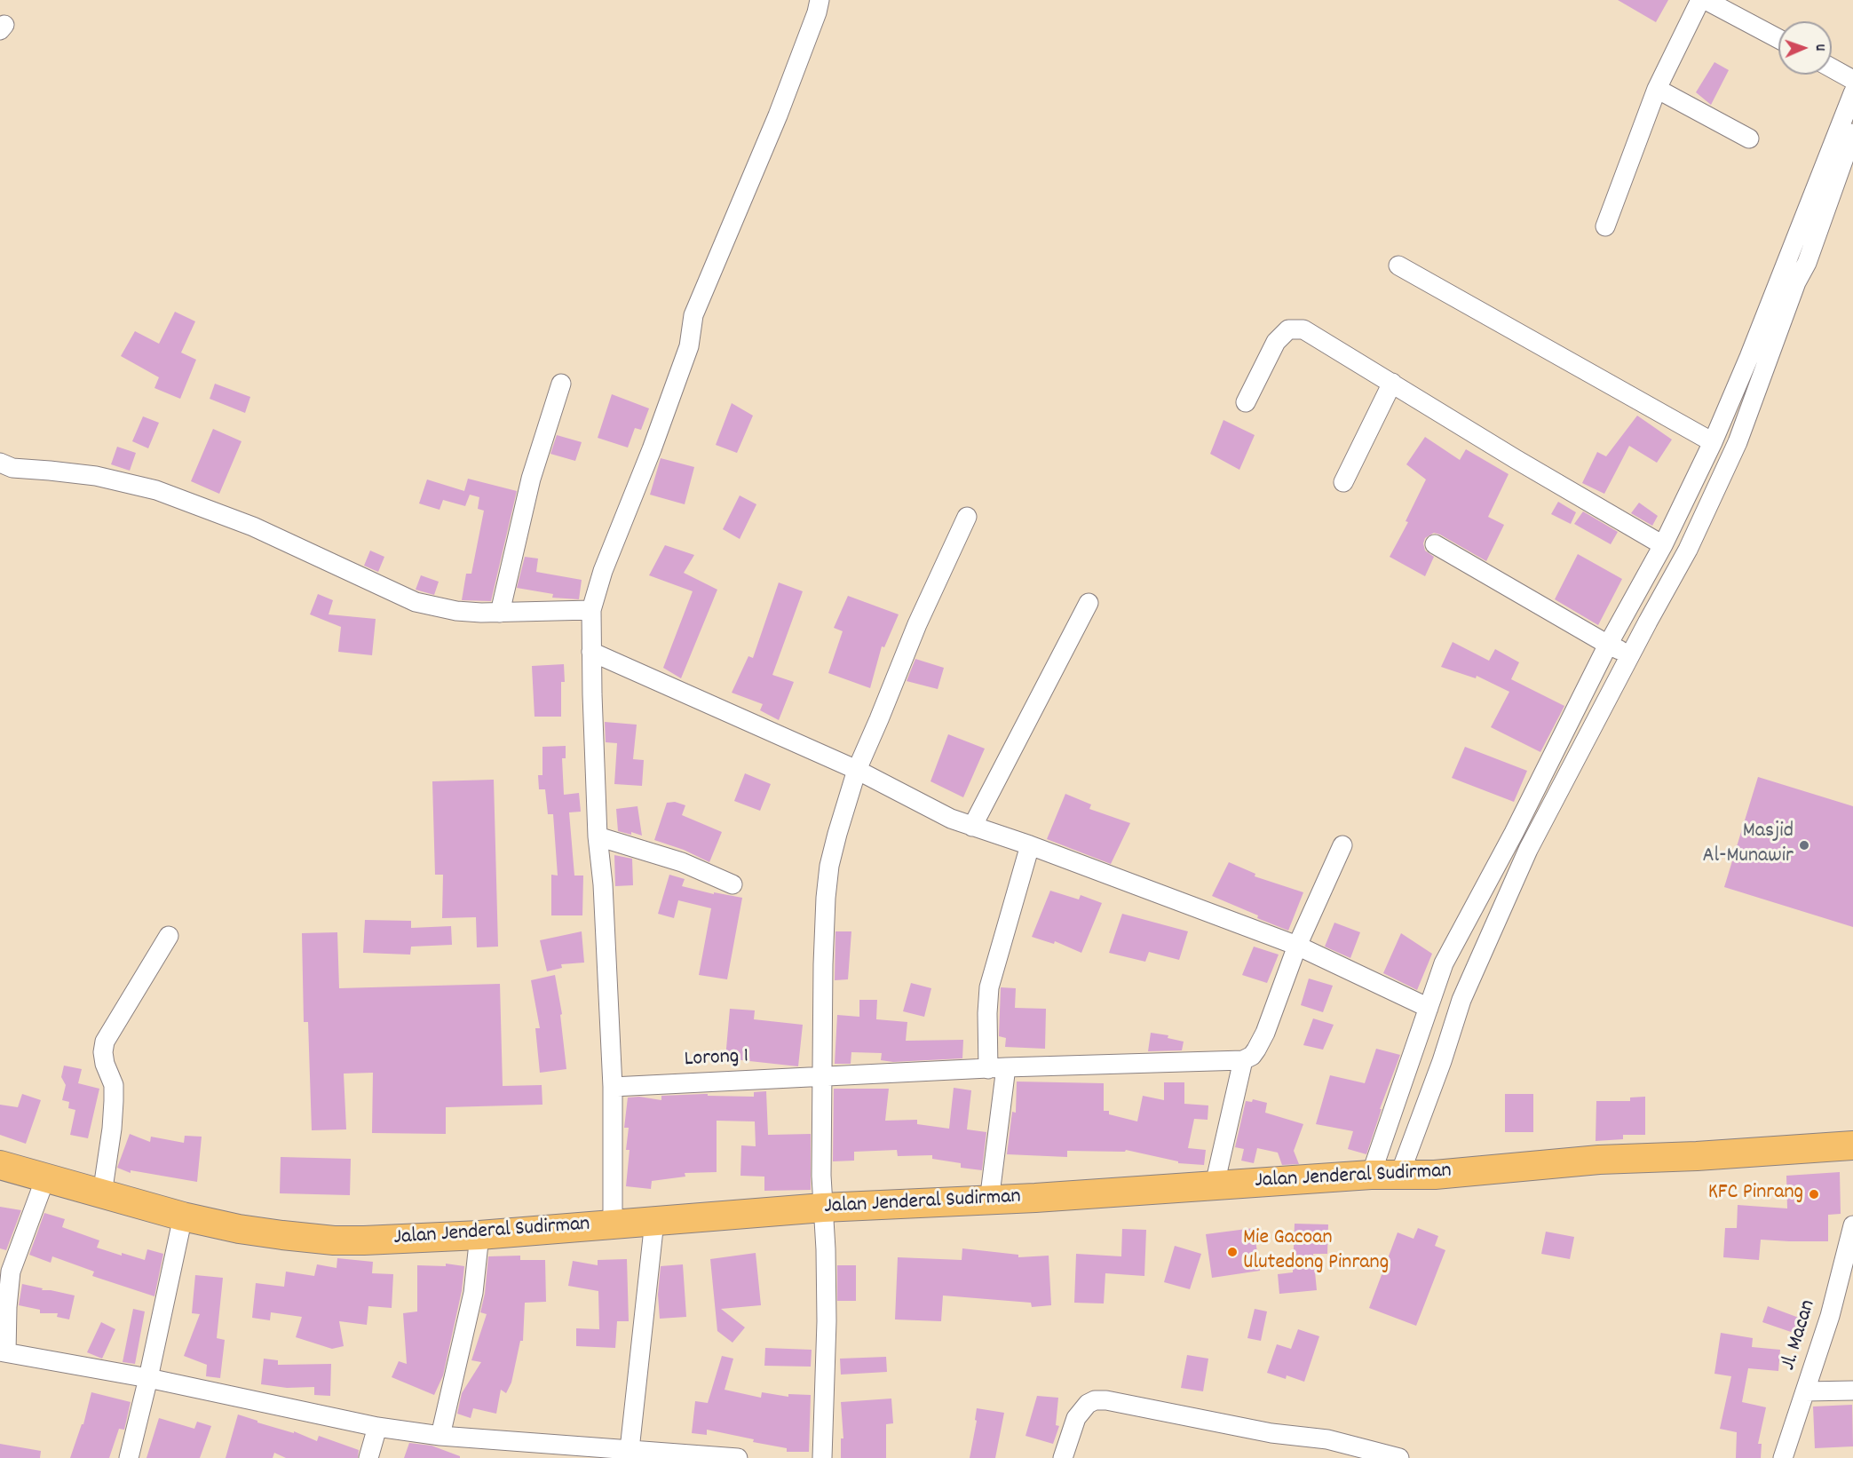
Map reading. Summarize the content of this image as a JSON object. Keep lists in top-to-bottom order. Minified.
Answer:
{"streets":{"highway":["Jalan Jenderal Sudirman"],"street":["Lorong 1","Jl. Macan"]},"places":["Masjid Al-Munawir","KFC Pinrang","Mie Gacoan Ulutedong Pinrang"],"north":"right"}
